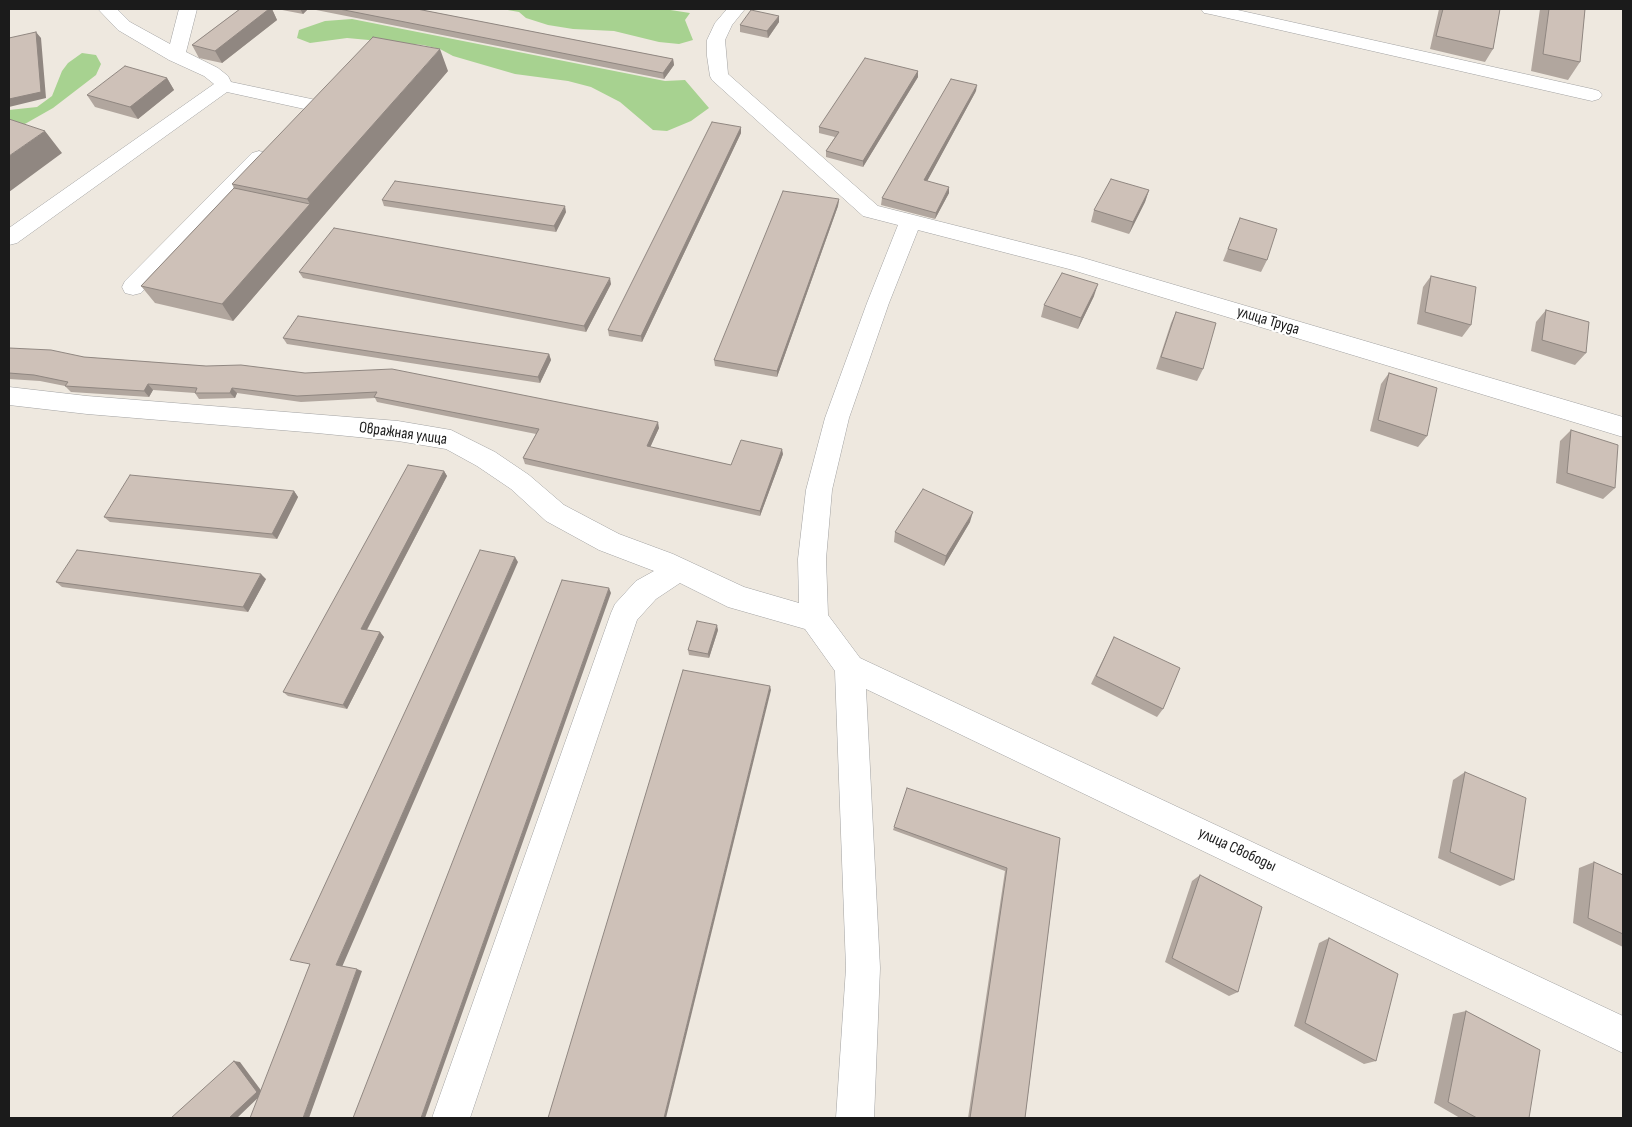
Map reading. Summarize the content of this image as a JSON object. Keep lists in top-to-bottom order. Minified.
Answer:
{"streets":{"street":["улица Труда","Овражная улица","улица Свободы"]}}
